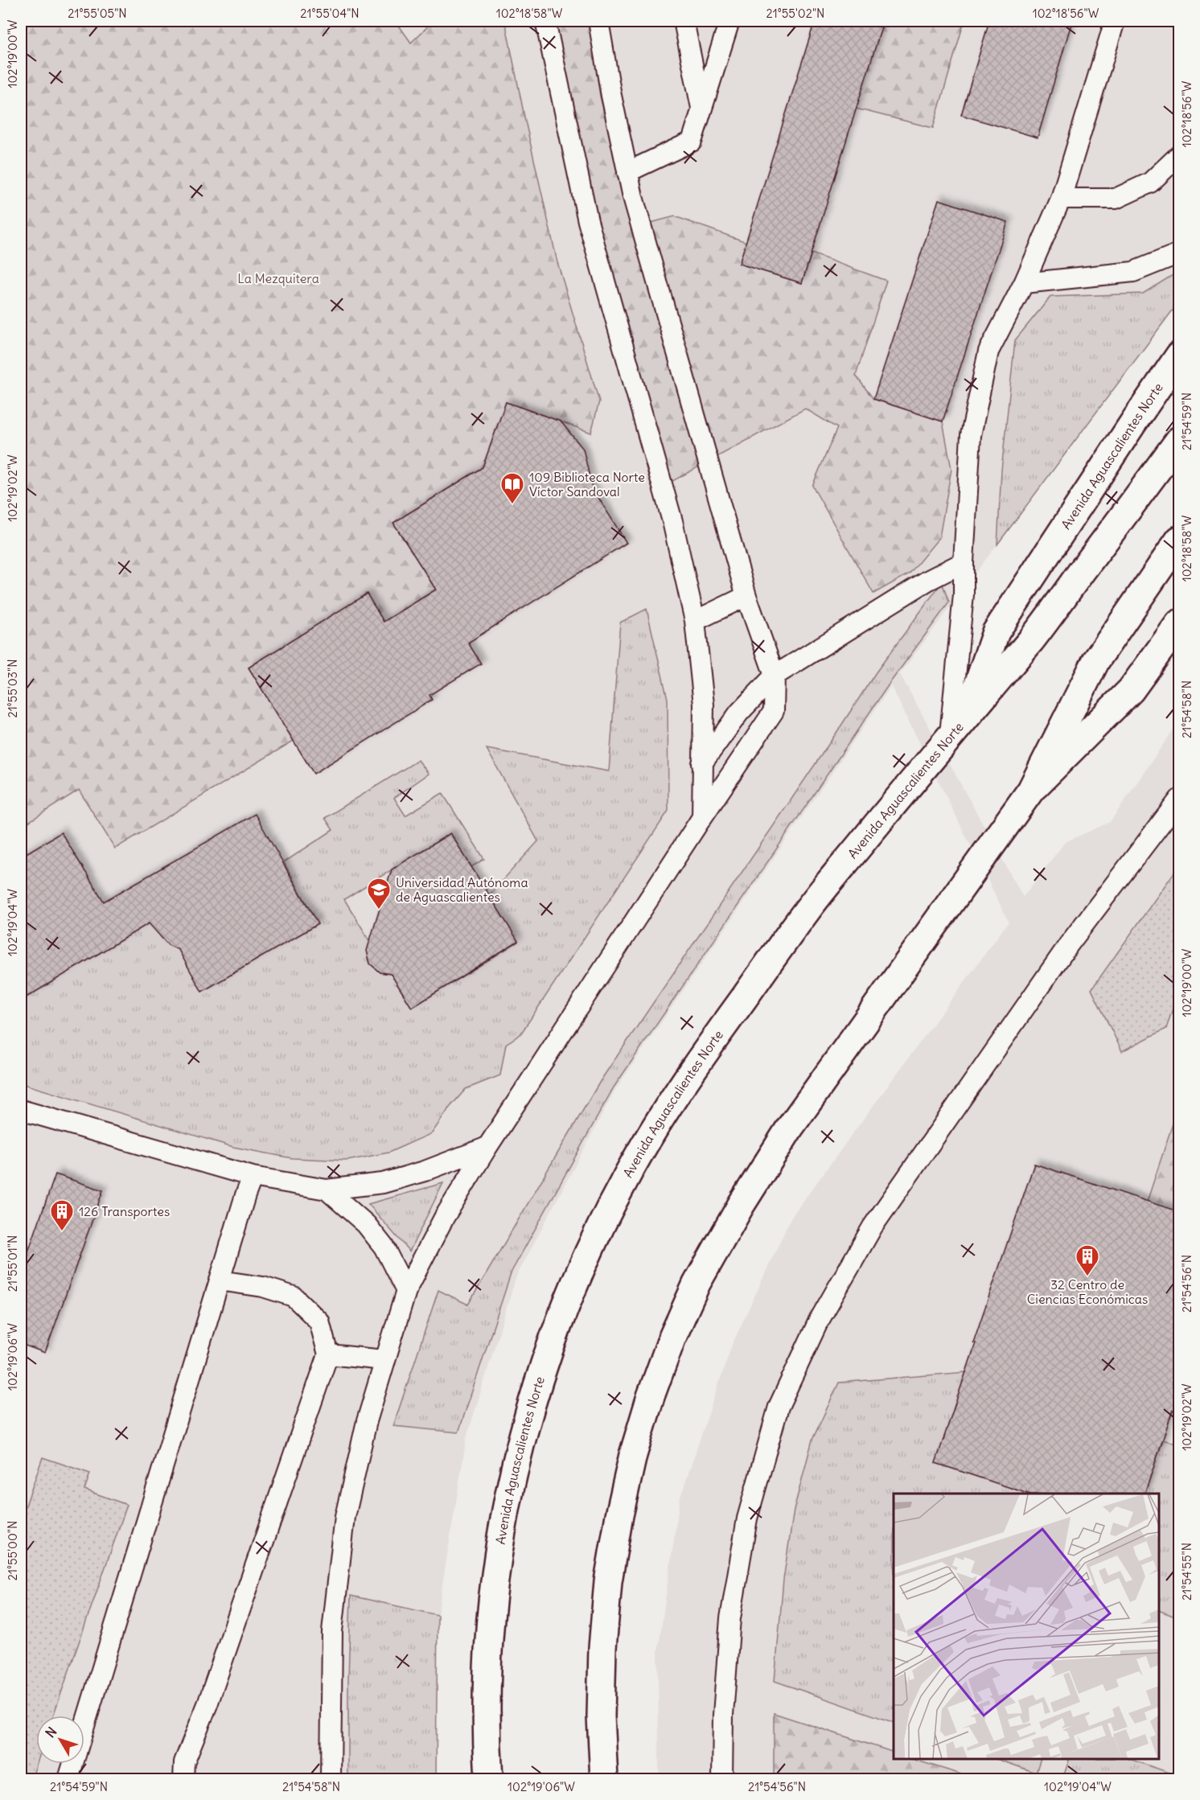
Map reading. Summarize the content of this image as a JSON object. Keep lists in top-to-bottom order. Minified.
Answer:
{"streets":{"main road":["Avenida Aguascalientes Norte"]},"parks":["La Mezquitera"],"places":{"library":["109 Biblioteca Norte Víctor Sandoval"],"school or university":["Universidad Autónoma de Aguascalientes"],"building":["126 Transportes","32 Centro de Ciencias Económicas"]},"north":"top left","coordinates":["21°55'05\"N","21°55'04\"N","102°18'58\"W","21°55'02\"N","102°18'56\"W","102°19'00\"W","21°54'59\"N","102°19'02\"W","21°55'03\"N","21°54'58\"N","102°19'04\"W","21°55'01\"N","21°54'56\"N","102°19'06\"W","21°55'00\"N","21°54'55\"N"]}
